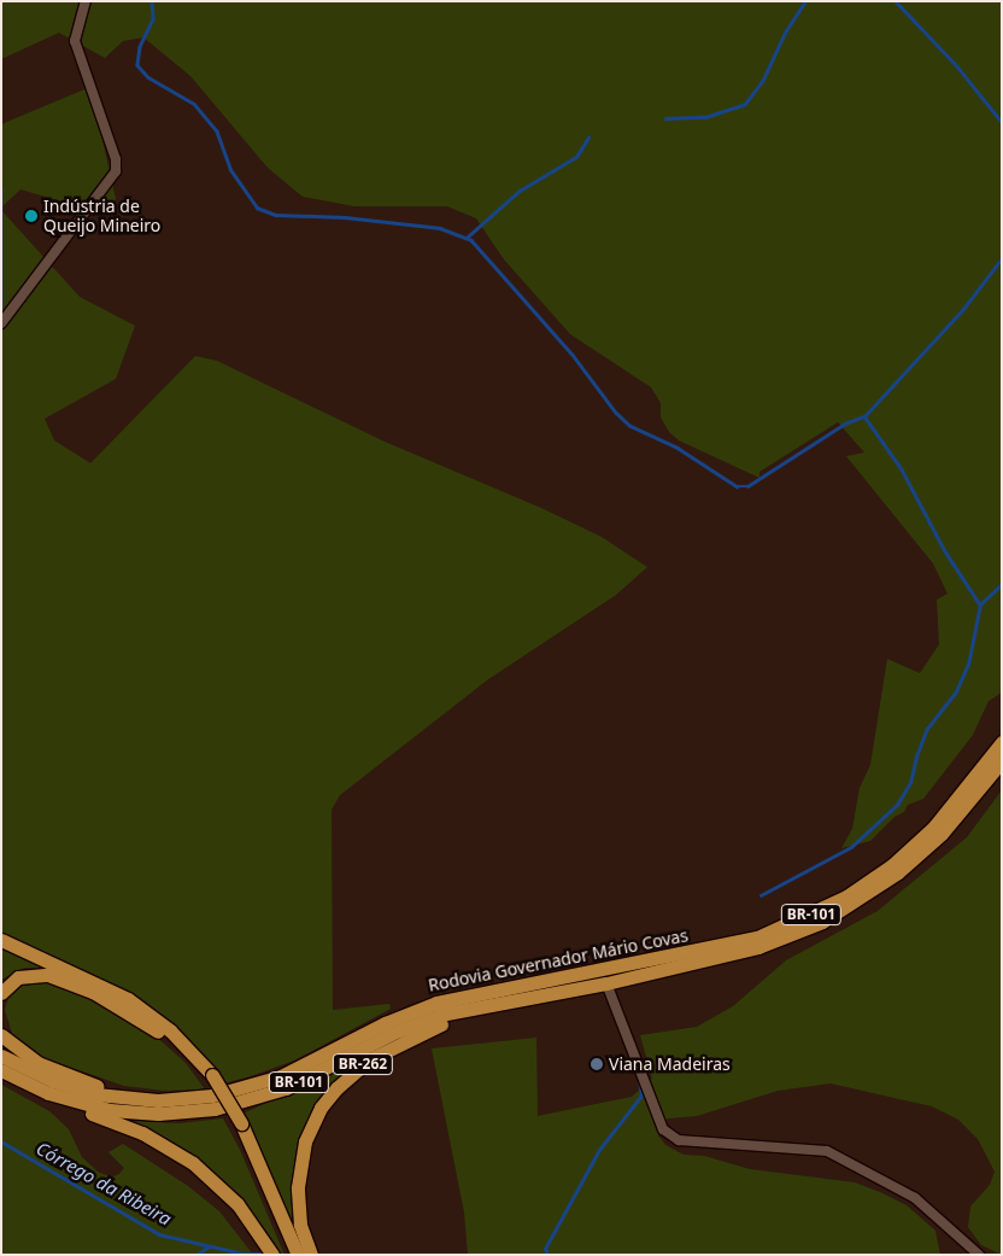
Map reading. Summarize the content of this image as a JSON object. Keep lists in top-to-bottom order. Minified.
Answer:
{"streets":{"highway":["BR-101","Rodovia Governador Mário Covas","BR-262"]},"crossings":[["Rodovia Governador Mário Covas","BR-262"]],"water":["Córrego da Ribeira"],"places":["Indústria de Queijo Mineiro","Viana Madeiras"]}
